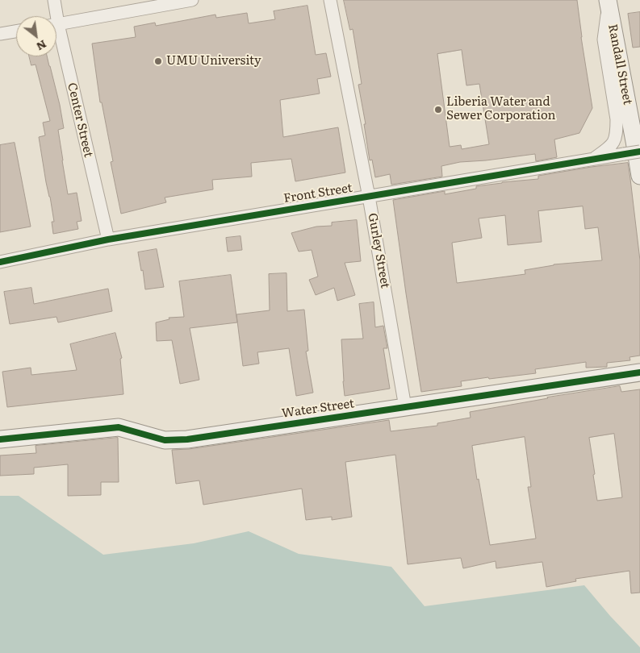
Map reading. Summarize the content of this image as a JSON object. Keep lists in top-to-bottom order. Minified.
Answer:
{"streets":{"street":["Randall Street","Center Street","Front Street","Gurley Street","Water Street"]},"crossings":[["Center Street","Front Street"],["Front Street","Gurley Street"],["Gurley Street","Water Street"]],"places":["UMU University","Liberia Water and Sewer Corporation"],"north":"bottom right"}
